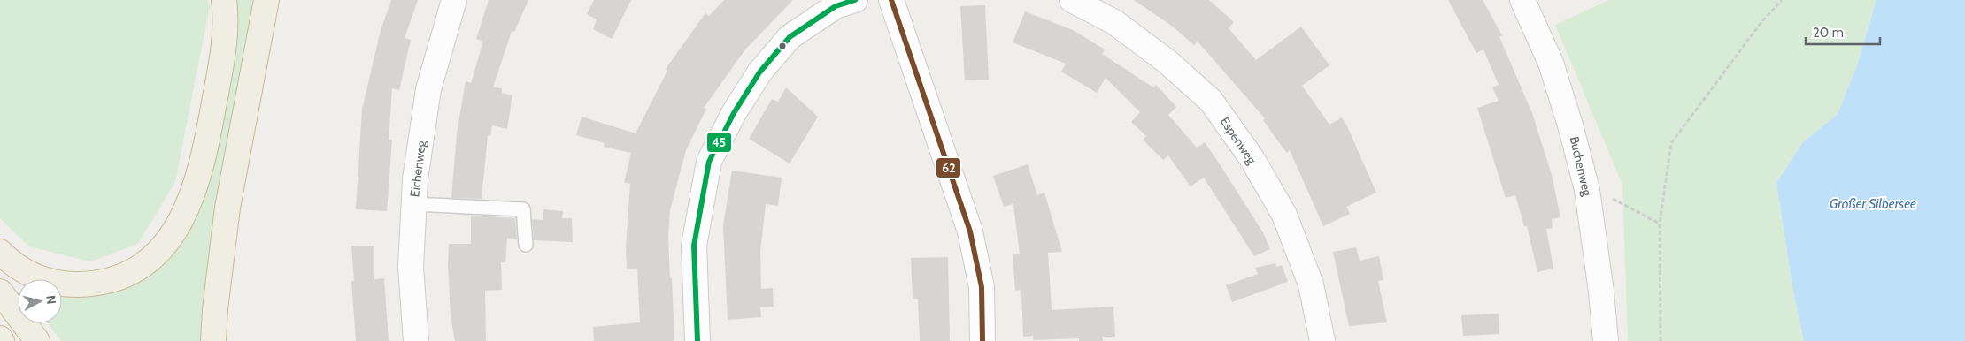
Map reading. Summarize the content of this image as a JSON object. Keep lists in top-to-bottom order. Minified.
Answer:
{"streets":{"street":["Espenweg","Buchenweg","Eichenweg"]},"water":["Großer Silbersee"],"lines":["transit line 62","transit line 45"],"scale_bar":"20 m","north":"right"}
